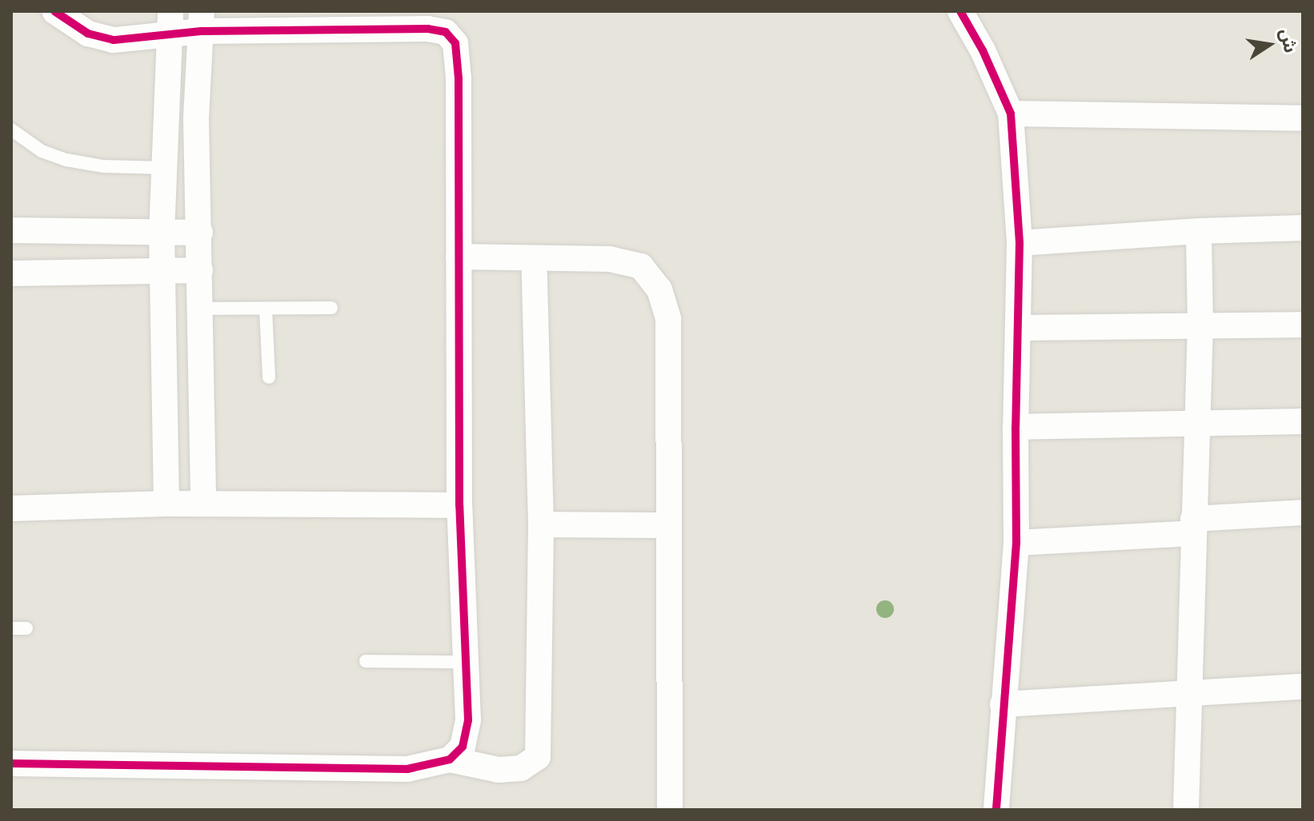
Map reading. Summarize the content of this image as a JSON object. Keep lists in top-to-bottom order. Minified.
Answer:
{"north":"right"}
